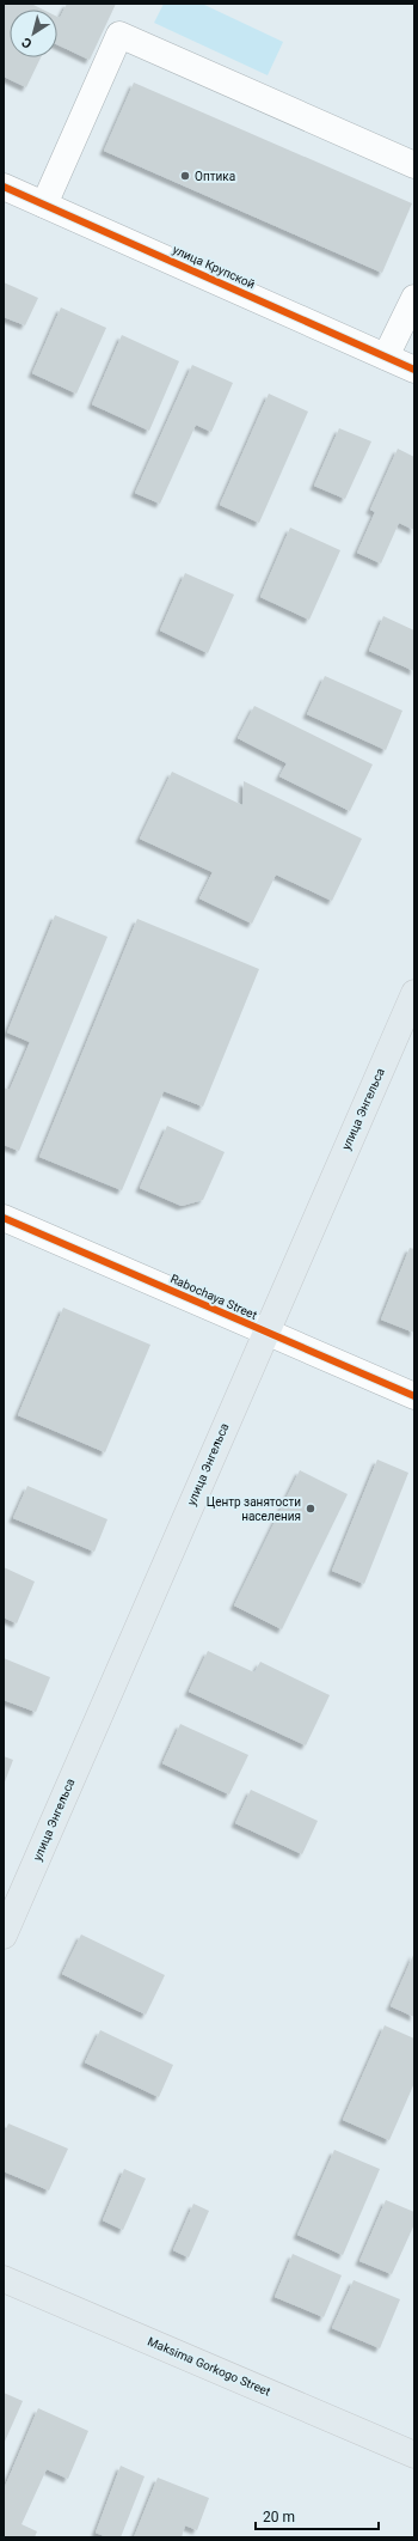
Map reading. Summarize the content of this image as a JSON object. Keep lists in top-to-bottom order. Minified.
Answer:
{"streets":{"main road":["улица Энгельса","Maksima Gorkogo Street"],"street":["улица Крупской","Rabochaya Street"]},"crossings":[["улица Энгельса","Rabochaya Street"]],"places":["Оптика","Центр занятости населения"],"scale_bar":"20 m","north":"bottom left"}
